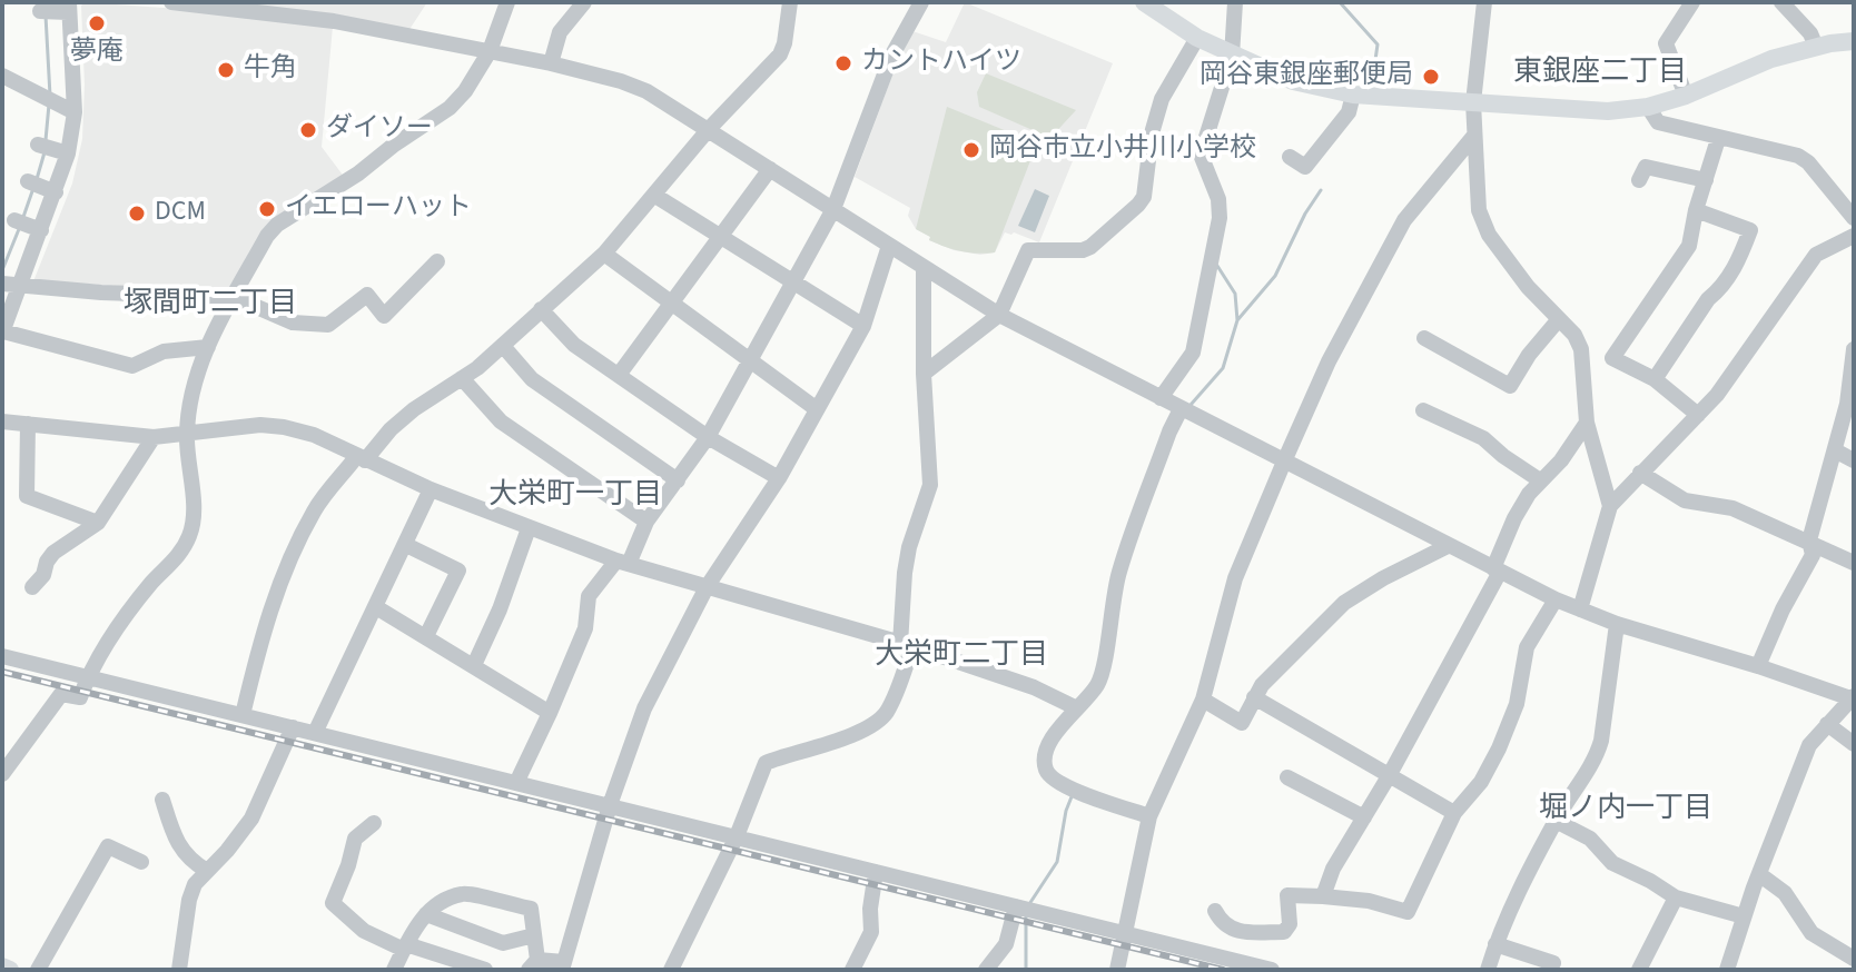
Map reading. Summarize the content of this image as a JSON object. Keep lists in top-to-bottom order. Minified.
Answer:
{"districts":["東銀座二丁目","塚間町二丁目","大栄町一丁目","大栄町二丁目","堀ノ内一丁目"],"places":["夢庵","カントハイツ","牛角","岡谷東銀座郵便局","ダイソー","岡谷市立小井川小学校","イエローハット","DCM"]}
